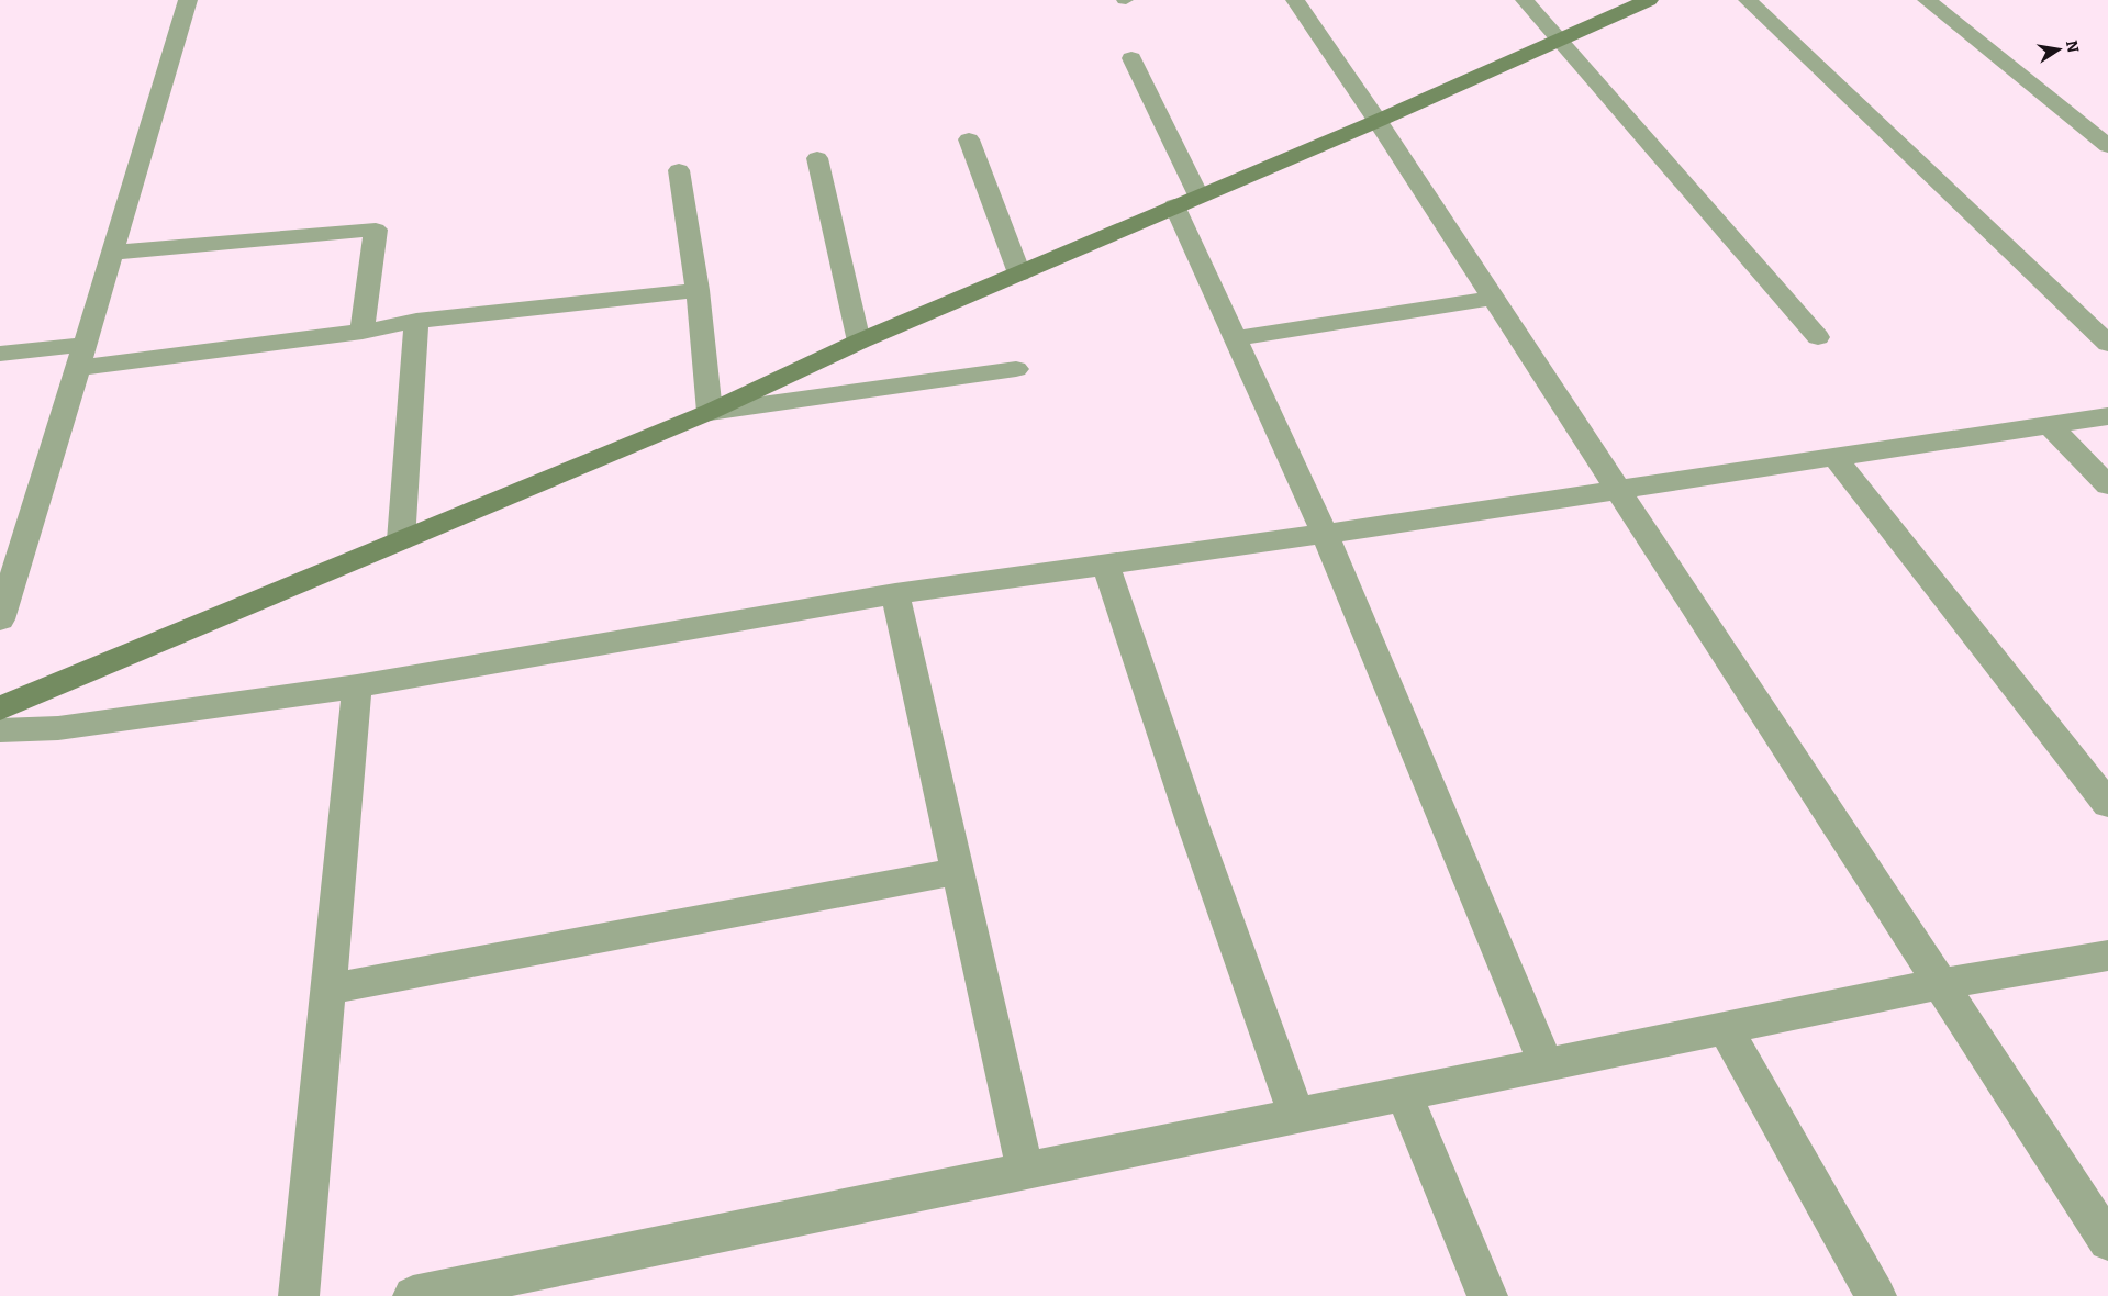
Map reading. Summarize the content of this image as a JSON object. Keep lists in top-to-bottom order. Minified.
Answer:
{"north":"right"}
